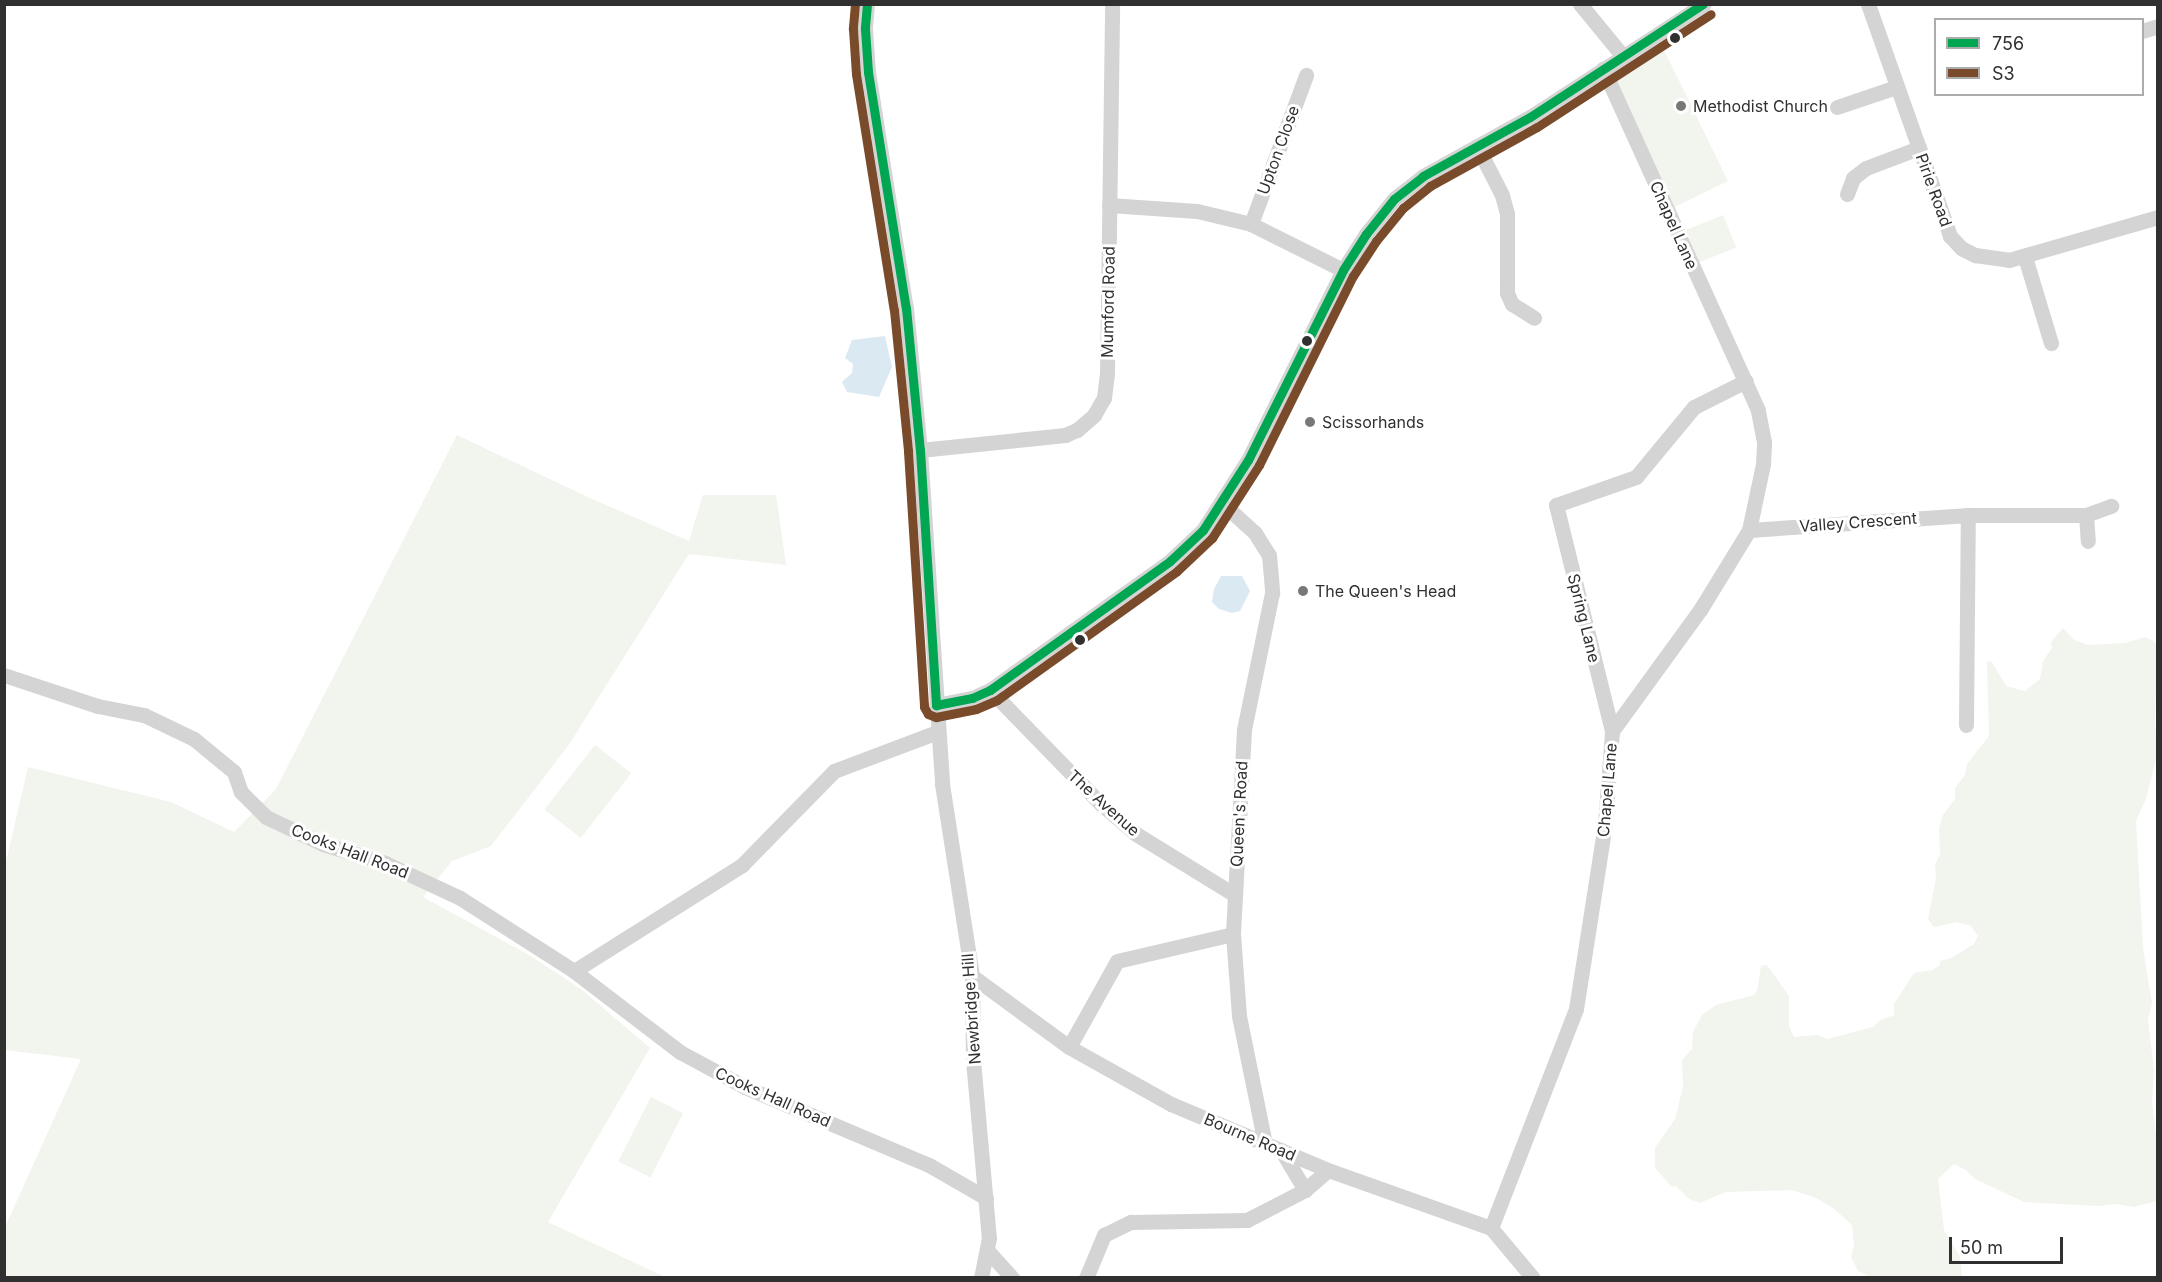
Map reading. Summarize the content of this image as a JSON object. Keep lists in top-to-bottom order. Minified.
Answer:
{"streets":{"street":["Upton Close","Pirie Road","Chapel Lane","Mumford Road","Valley Crescent","Spring Lane","The Avenue","Queen's Road","Cooks Hall Road","Newbridge Hill","Bourne Road"]},"crossings":[["Chapel Lane","Valley Crescent"],["Chapel Lane","Spring Lane"],["Chapel Lane","Bourne Road"],["Mumford Road","Newbridge Hill"],["The Avenue","Queen's Road"],["Queen's Road","Bourne Road"],["Cooks Hall Road","Newbridge Hill"],["Newbridge Hill","Bourne Road"]],"places":["Methodist Church","Scissorhands","The Queen's Head"],"lines":["transit line 756","transit line S3"],"legend":["756","S3"],"scale_bar":"50 m"}
